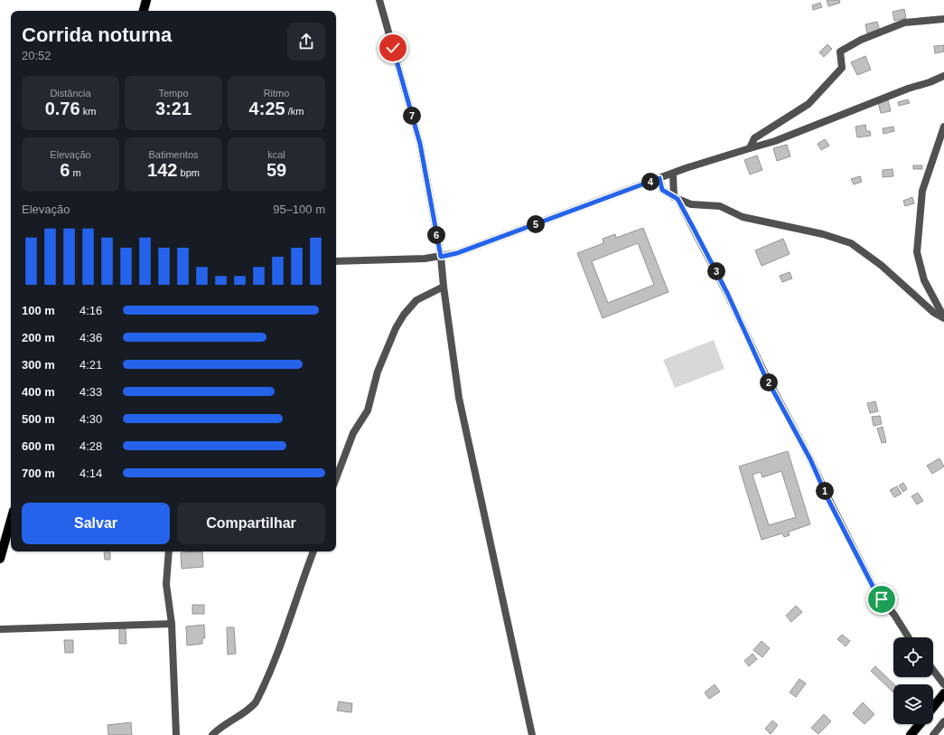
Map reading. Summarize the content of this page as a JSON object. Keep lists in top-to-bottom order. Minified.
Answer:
{"page":{"heading":["Corrida noturna","20:52"],"stats":[["Distância","0.76 km"],["Tempo","3:21"],["Ritmo","4:25 /km"],["Elevação","6 m"],["Batimentos","142 bpm"],["kcal","59"]],"pins":["7","4","5","6","3","2","1"],"chart":["Elevação","95–100 m"],"list":[{"name":"100 m","note":"4:16"},{"name":"200 m","note":"4:36"},{"name":"300 m","note":"4:21"},{"name":"400 m","note":"4:33"},{"name":"500 m","note":"4:30"},{"name":"600 m","note":"4:28"},{"name":"700 m","note":"4:14"}],"buttons":["Salvar","Compartilhar"]}}
